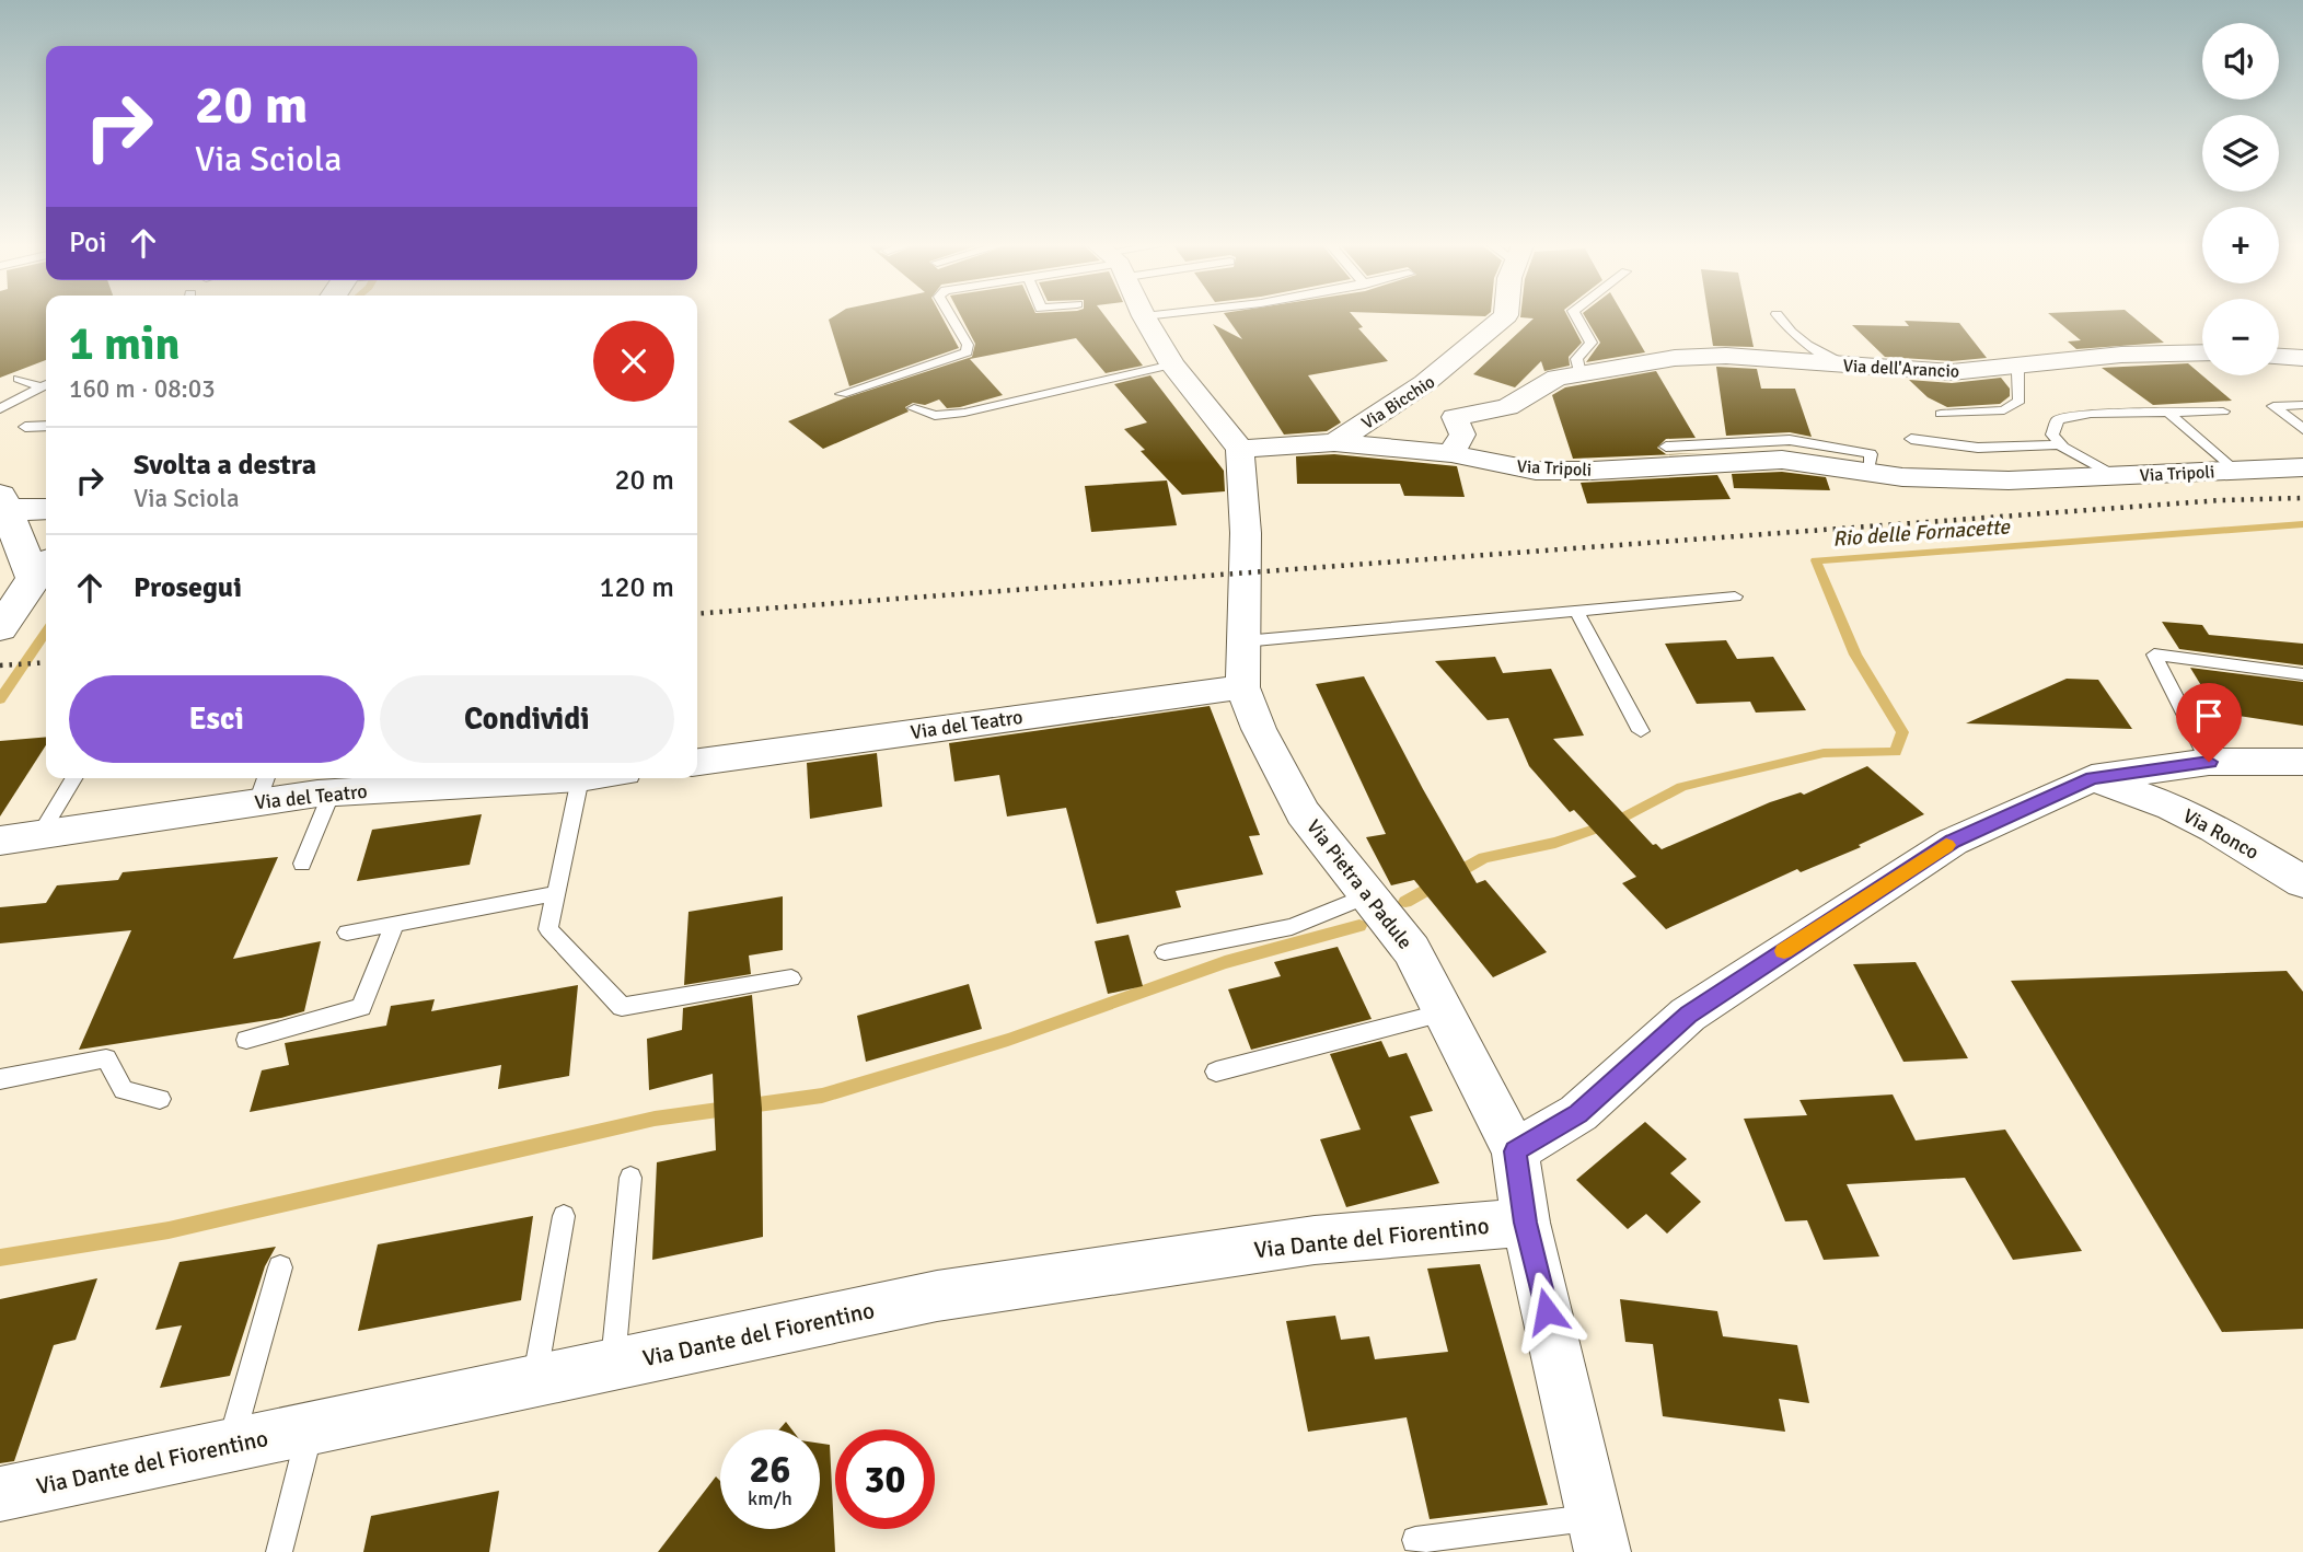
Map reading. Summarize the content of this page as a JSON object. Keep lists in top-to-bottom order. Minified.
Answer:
{"streets":{"street":["Via dell'Arancio","Via Bicchio","Via Tripoli","Via del Teatro","Via Ronco","Via Pietra a Padule","Via Dante del Fiorentino"]},"crossings":[["Via Bicchio","Via Tripoli"],["Via Tripoli","Via Pietra a Padule"],["Via del Teatro","Via Pietra a Padule"],["Via Pietra a Padule","Via Dante del Fiorentino"]],"water":["Rio delle Fornacette"],"page":{"map_buttons":["+","−"],"turn":["20 m","Via Sciola"],"then":"Poi","heading":["1 min","160 m · 08:03"],"list":[{"name":"Svolta a destra","note":"Via Sciola","value":"20 m"},{"name":"Prosegui","value":"120 m"}],"buttons":["Esci","Condividi"],"speed":"26 km/h","limit":"30"}}
